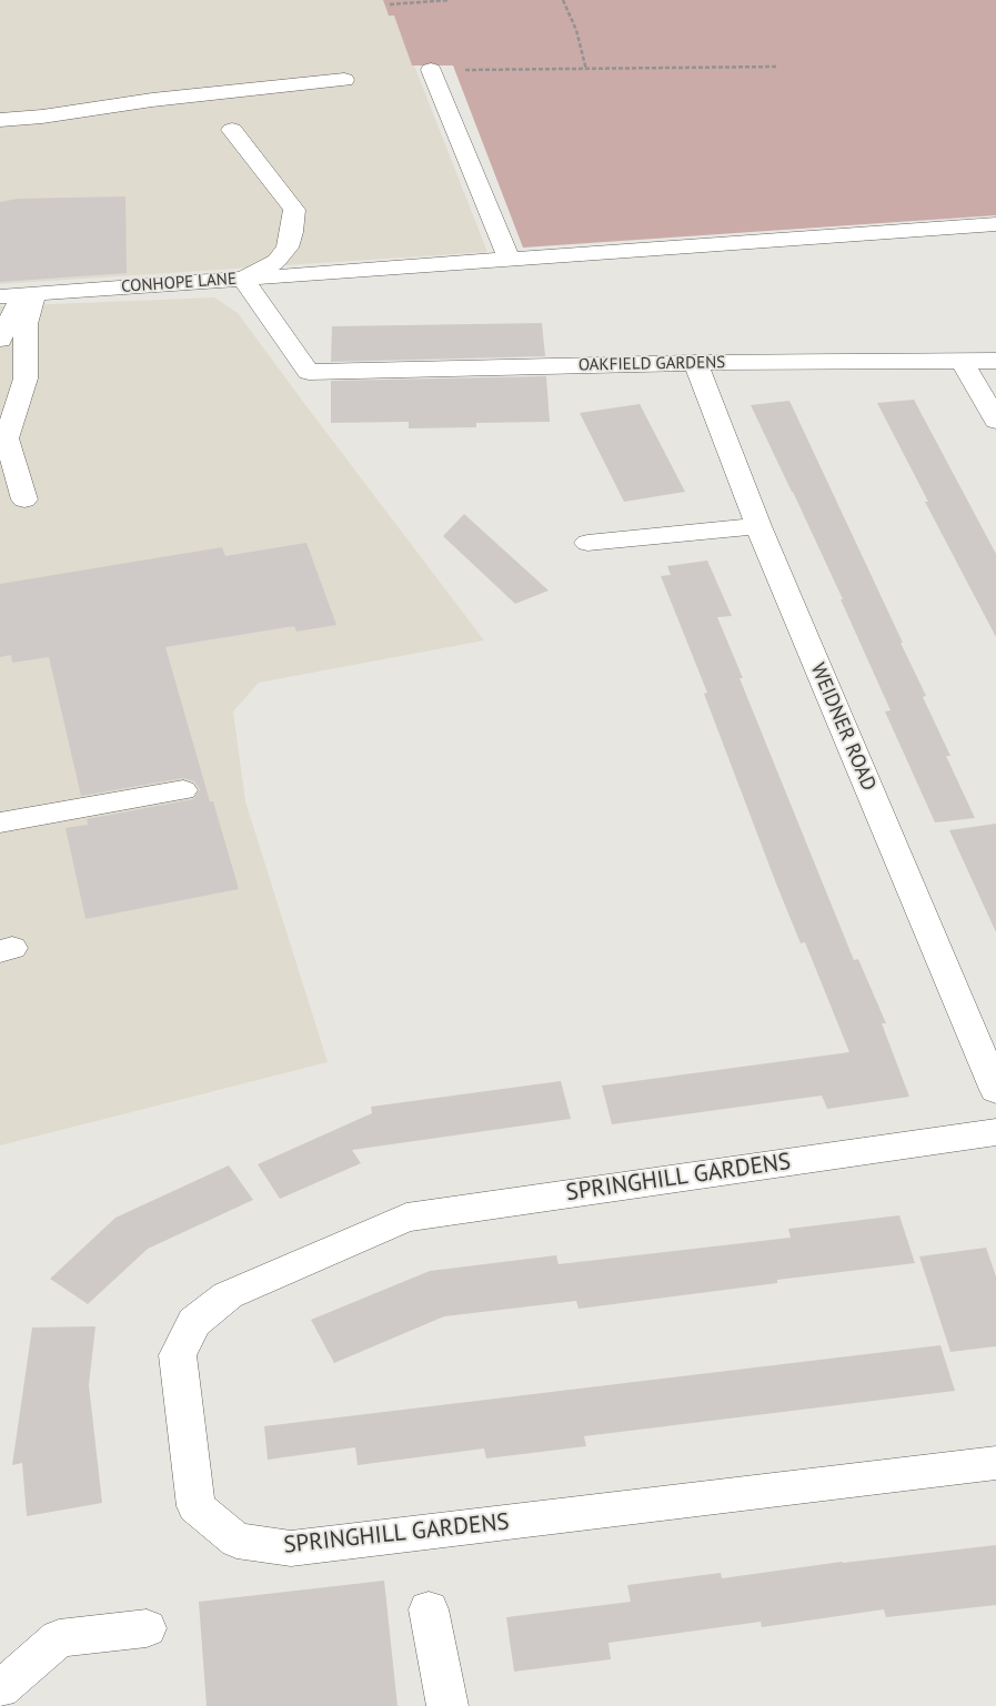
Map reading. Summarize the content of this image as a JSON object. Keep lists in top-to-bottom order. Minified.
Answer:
{"streets":{"street":["CONHOPE LANE","OAKFIELD GARDENS","WEIDNER ROAD","SPRINGHILL GARDENS"]},"crossings":[["CONHOPE LANE","OAKFIELD GARDENS"],["OAKFIELD GARDENS","WEIDNER ROAD"]]}
